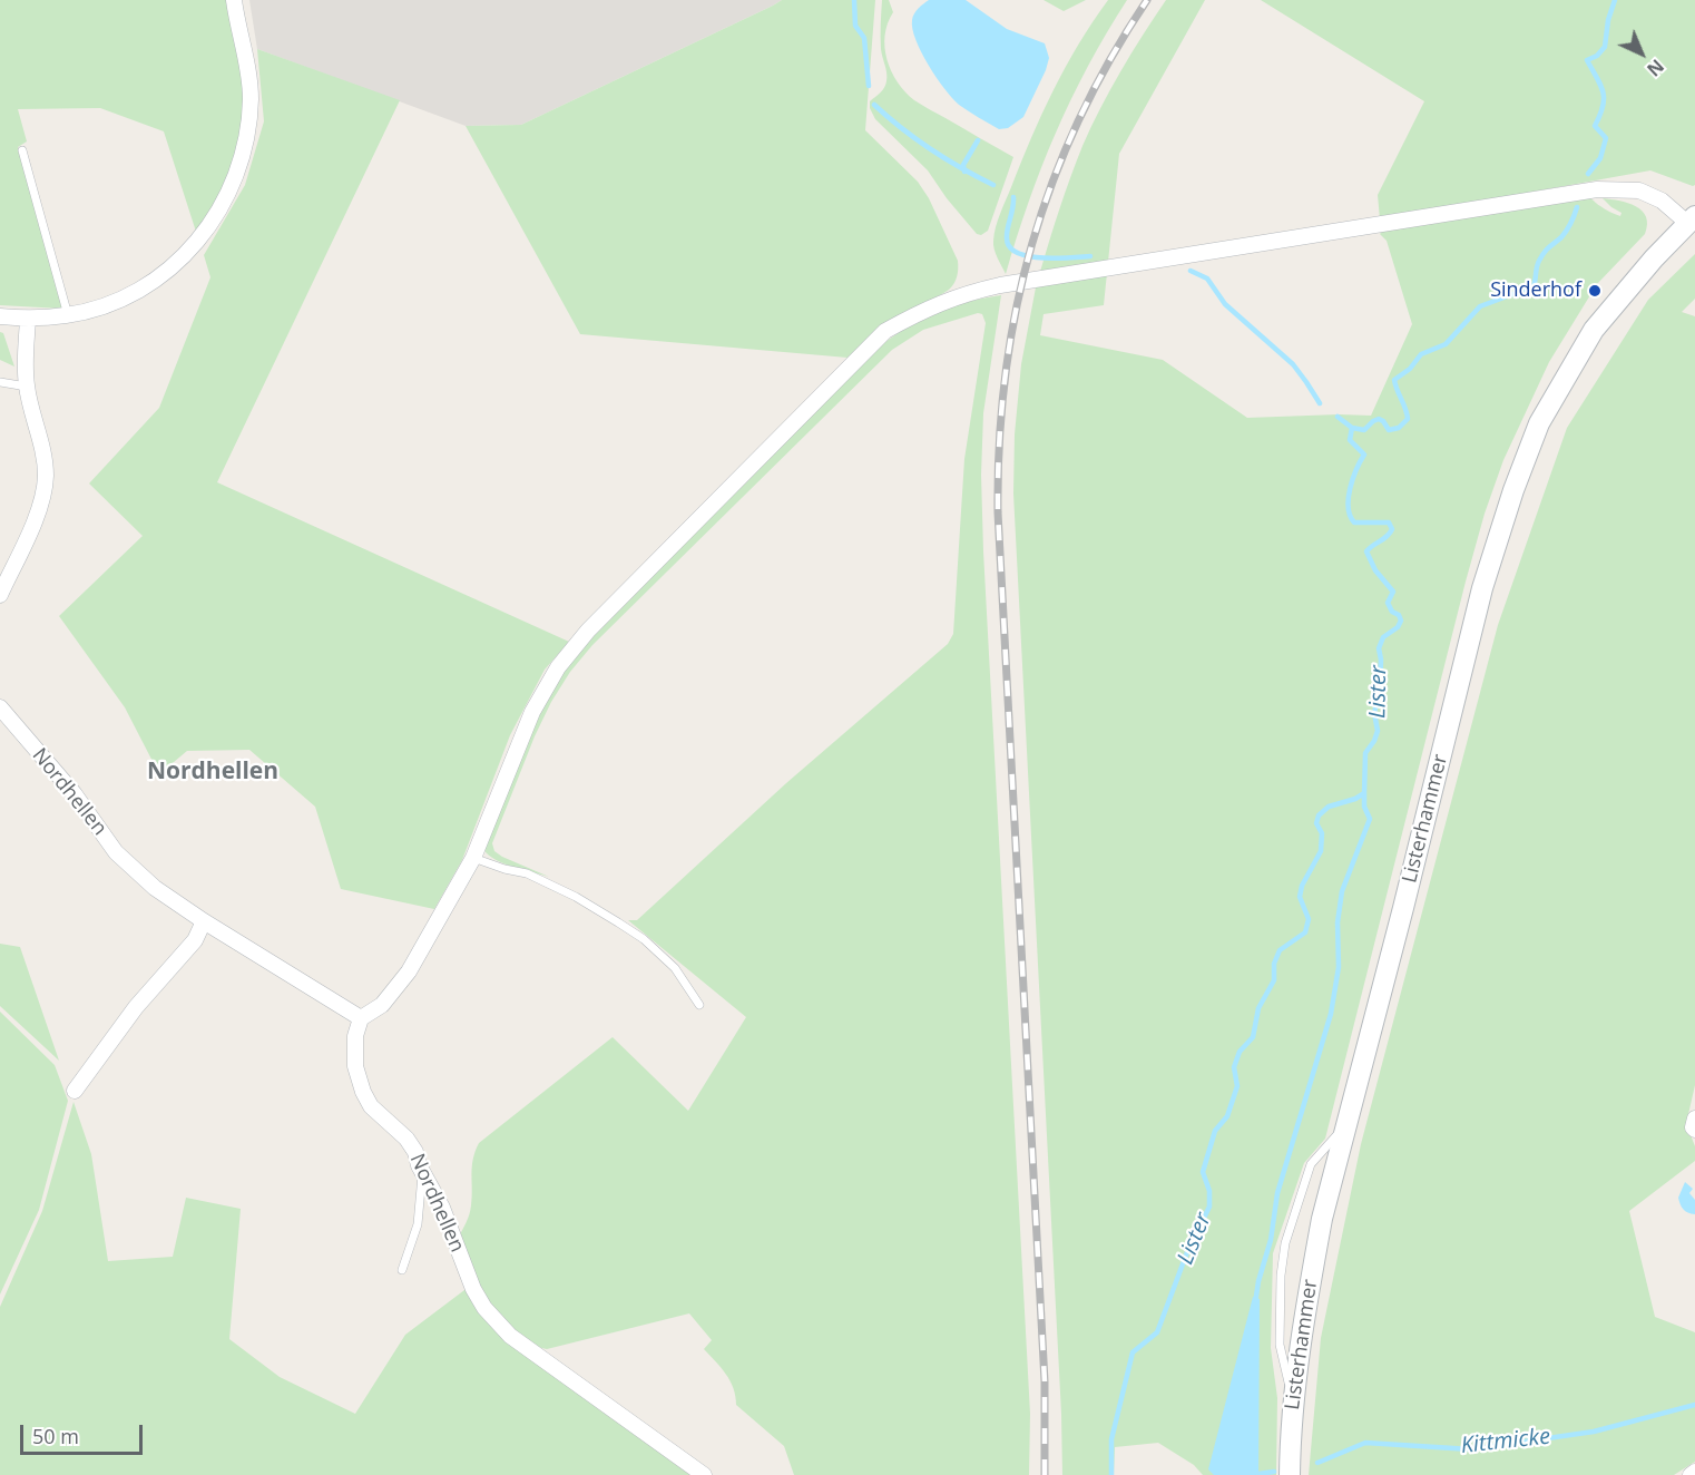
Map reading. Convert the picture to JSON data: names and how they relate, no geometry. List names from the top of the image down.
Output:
{
  "streets": {
    "main road": ["Listerhammer"],
    "street": ["Nordhellen"]
  },
  "districts": ["Nordhellen"],
  "water": ["Lister", "Kittmicke"],
  "places": ["Sinderhof"],
  "scale_bar": "50 m",
  "north": "bottom right"
}
